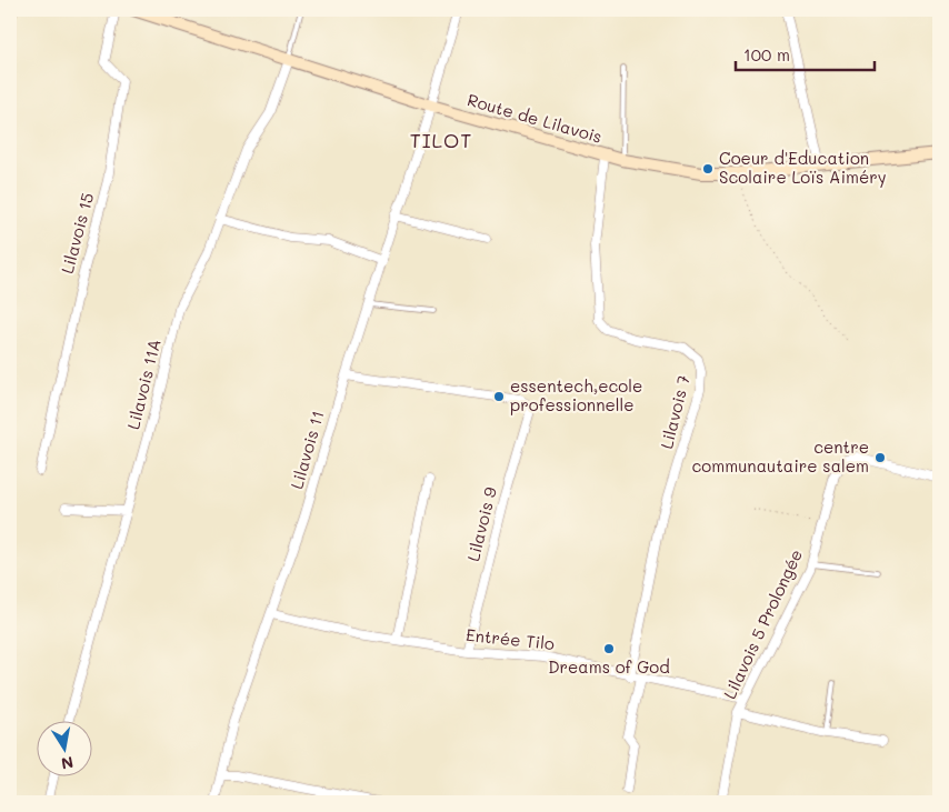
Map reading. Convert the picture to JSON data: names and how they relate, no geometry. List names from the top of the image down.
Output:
{
  "streets": {
    "main road": ["Route de Lilavois"],
    "street": [
      "Lilavois 15",
      "Lilavois 11A",
      "Lilavois 7",
      "Lilavois 11",
      "Lilavois 9",
      "Lilavois 5 Prolongée",
      "Entrée Tilo"
    ]
  },
  "crossings": [
    ["Route de Lilavois", "Lilavois 11A"],
    ["Route de Lilavois", "Lilavois 7"],
    ["Route de Lilavois", "Lilavois 11"],
    ["Lilavois 7", "Entrée Tilo"],
    ["Lilavois 11", "Lilavois 9"],
    ["Lilavois 11", "Entrée Tilo"],
    ["Lilavois 9", "Entrée Tilo"],
    ["Lilavois 5 Prolongée", "Entrée Tilo"]
  ],
  "districts": ["TILOT"],
  "places": [
    "Coeur d'Education Scolaire Loïs Aiméry",
    "essentech,ecole professionnelle",
    "centre communautaire salem",
    "Dreams of God"
  ],
  "scale_bar": "100 m",
  "north": "bottom"
}
